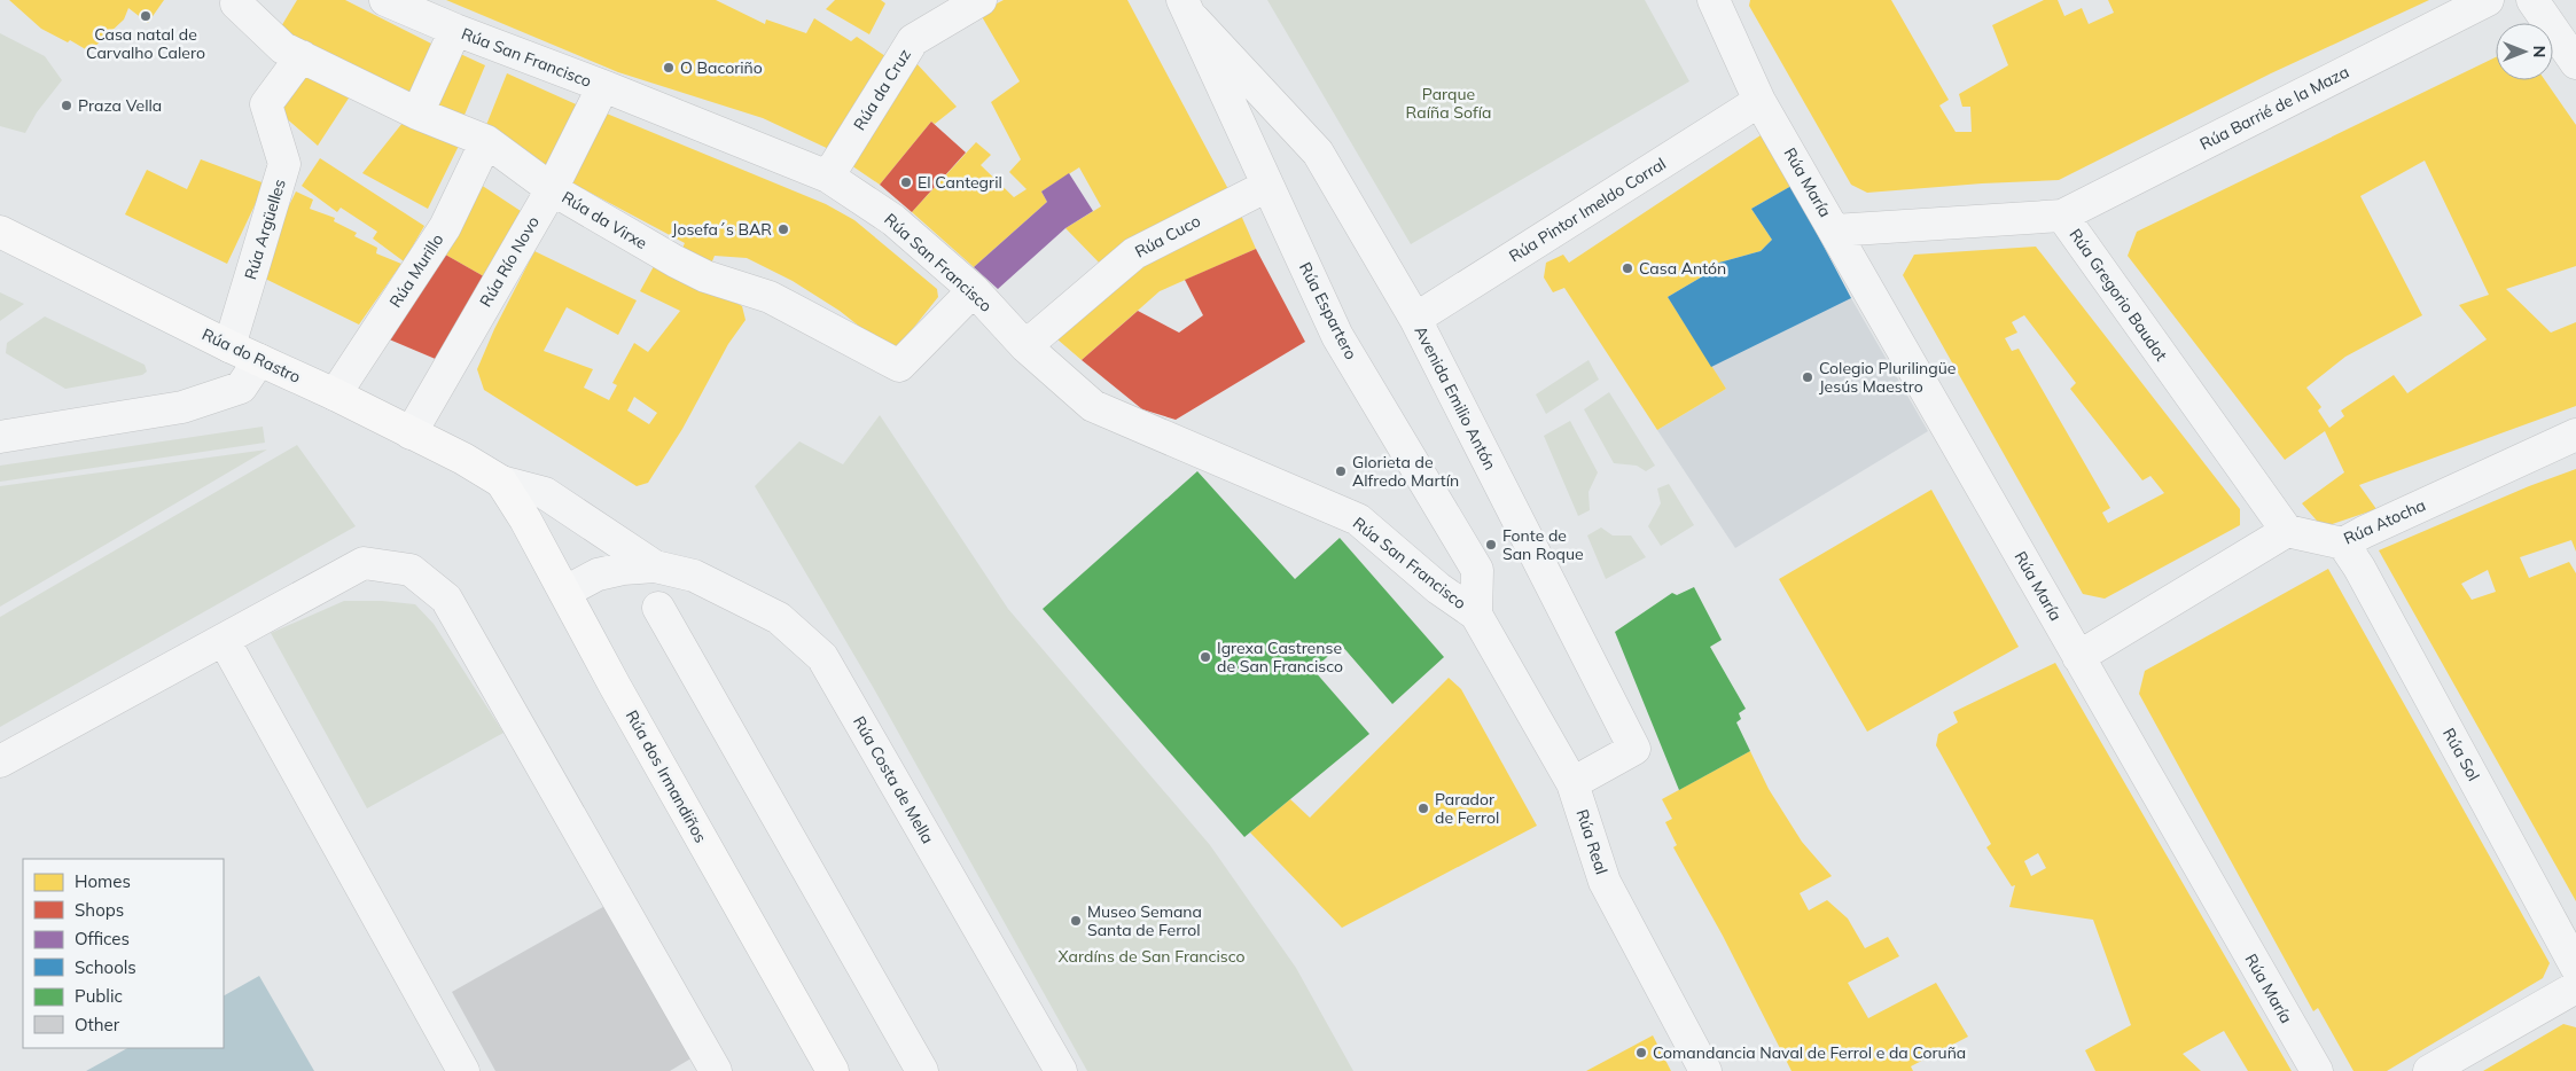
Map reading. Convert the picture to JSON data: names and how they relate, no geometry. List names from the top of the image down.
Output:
{
  "streets": {
    "main road": ["Rúa do Rastro", "Rúa dos Irmandiños"],
    "street": [
      "Rúa San Francisco",
      "Rúa da Cruz",
      "Rúa Barrié de la Maza",
      "Rúa María",
      "Rúa Pintor Imeldo Corral",
      "Rúa da Virxe",
      "Rúa Argüelles",
      "Rúa Cuco",
      "Rúa Río Novo",
      "Rúa Murillo",
      "Rúa Gregorio Baudot",
      "Rúa Espartero",
      "Avenida Emilio Antón",
      "Rúa Atocha",
      "Rúa Sol",
      "Rúa Costa de Mella",
      "Rúa Real"
    ]
  },
  "crossings": [
    ["Rúa San Francisco", "Rúa da Cruz"],
    ["Rúa San Francisco", "Rúa da Virxe"],
    ["Rúa San Francisco", "Rúa Cuco"],
    ["Rúa San Francisco", "Rúa Río Novo"],
    ["Rúa San Francisco", "Rúa Espartero"],
    ["Rúa San Francisco", "Rúa Real"],
    ["Rúa Barrié de la Maza", "Rúa Gregorio Baudot"],
    ["Rúa María", "Rúa Pintor Imeldo Corral"],
    ["Rúa María", "Rúa Gregorio Baudot"],
    ["Rúa Pintor Imeldo Corral", "Avenida Emilio Antón"],
    ["Rúa da Virxe", "Rúa Argüelles"],
    ["Rúa da Virxe", "Rúa Río Novo"],
    ["Rúa da Virxe", "Rúa Murillo"],
    ["Rúa Argüelles", "Rúa do Rastro"],
    ["Rúa Cuco", "Rúa Espartero"],
    ["Rúa Río Novo", "Rúa do Rastro"],
    ["Rúa Murillo", "Rúa do Rastro"],
    ["Rúa Gregorio Baudot", "Rúa Atocha"],
    ["Rúa Espartero", "Avenida Emilio Antón"],
    ["Rúa Espartero", "Rúa Real"],
    ["Rúa do Rastro", "Rúa dos Irmandiños"],
    ["Rúa do Rastro", "Rúa Costa de Mella"],
    ["Avenida Emilio Antón", "Rúa Real"],
    ["Rúa Atocha", "Rúa Sol"],
    ["Rúa dos Irmandiños", "Rúa Costa de Mella"]
  ],
  "parks": ["Parque Raíña Sofía", "Xardíns de San Francisco"],
  "places": [
    "Casa natal de Carvalho Calero",
    "O Bacoriño",
    "Praza Vella",
    "El Cantegril",
    "Josefa´s BAR",
    "Casa Antón",
    "Colegio Plurilingüe Jesús Maestro",
    "Glorieta de Alfredo Martín",
    "Fonte de San Roque",
    "Igrexa Castrense de San Francisco",
    "Parador de Ferrol",
    "Museo Semana Santa de Ferrol",
    "Comandancia Naval de Ferrol e da Coruña"
  ],
  "legend": [
    "Homes",
    "Shops",
    "Offices",
    "Schools",
    "Public",
    "Other"
  ],
  "north": "right"
}
